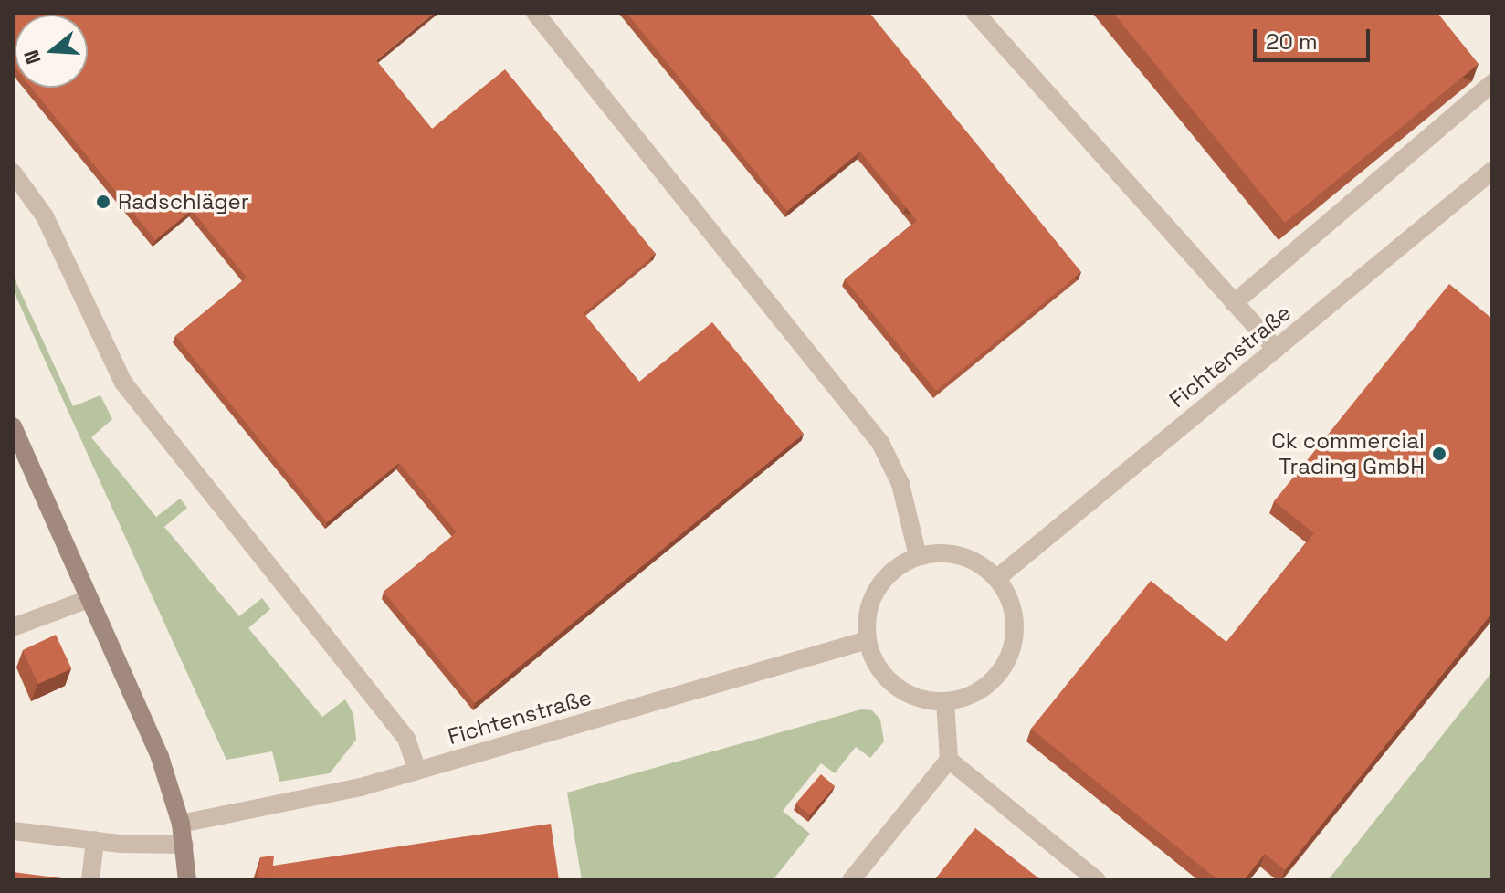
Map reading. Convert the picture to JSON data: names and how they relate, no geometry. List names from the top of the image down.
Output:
{
  "streets": {
    "street": ["Fichtenstraße"]
  },
  "places": ["Radschläger", "Ck commercial Trading GmbH"],
  "scale_bar": "20 m",
  "north": "left"
}
